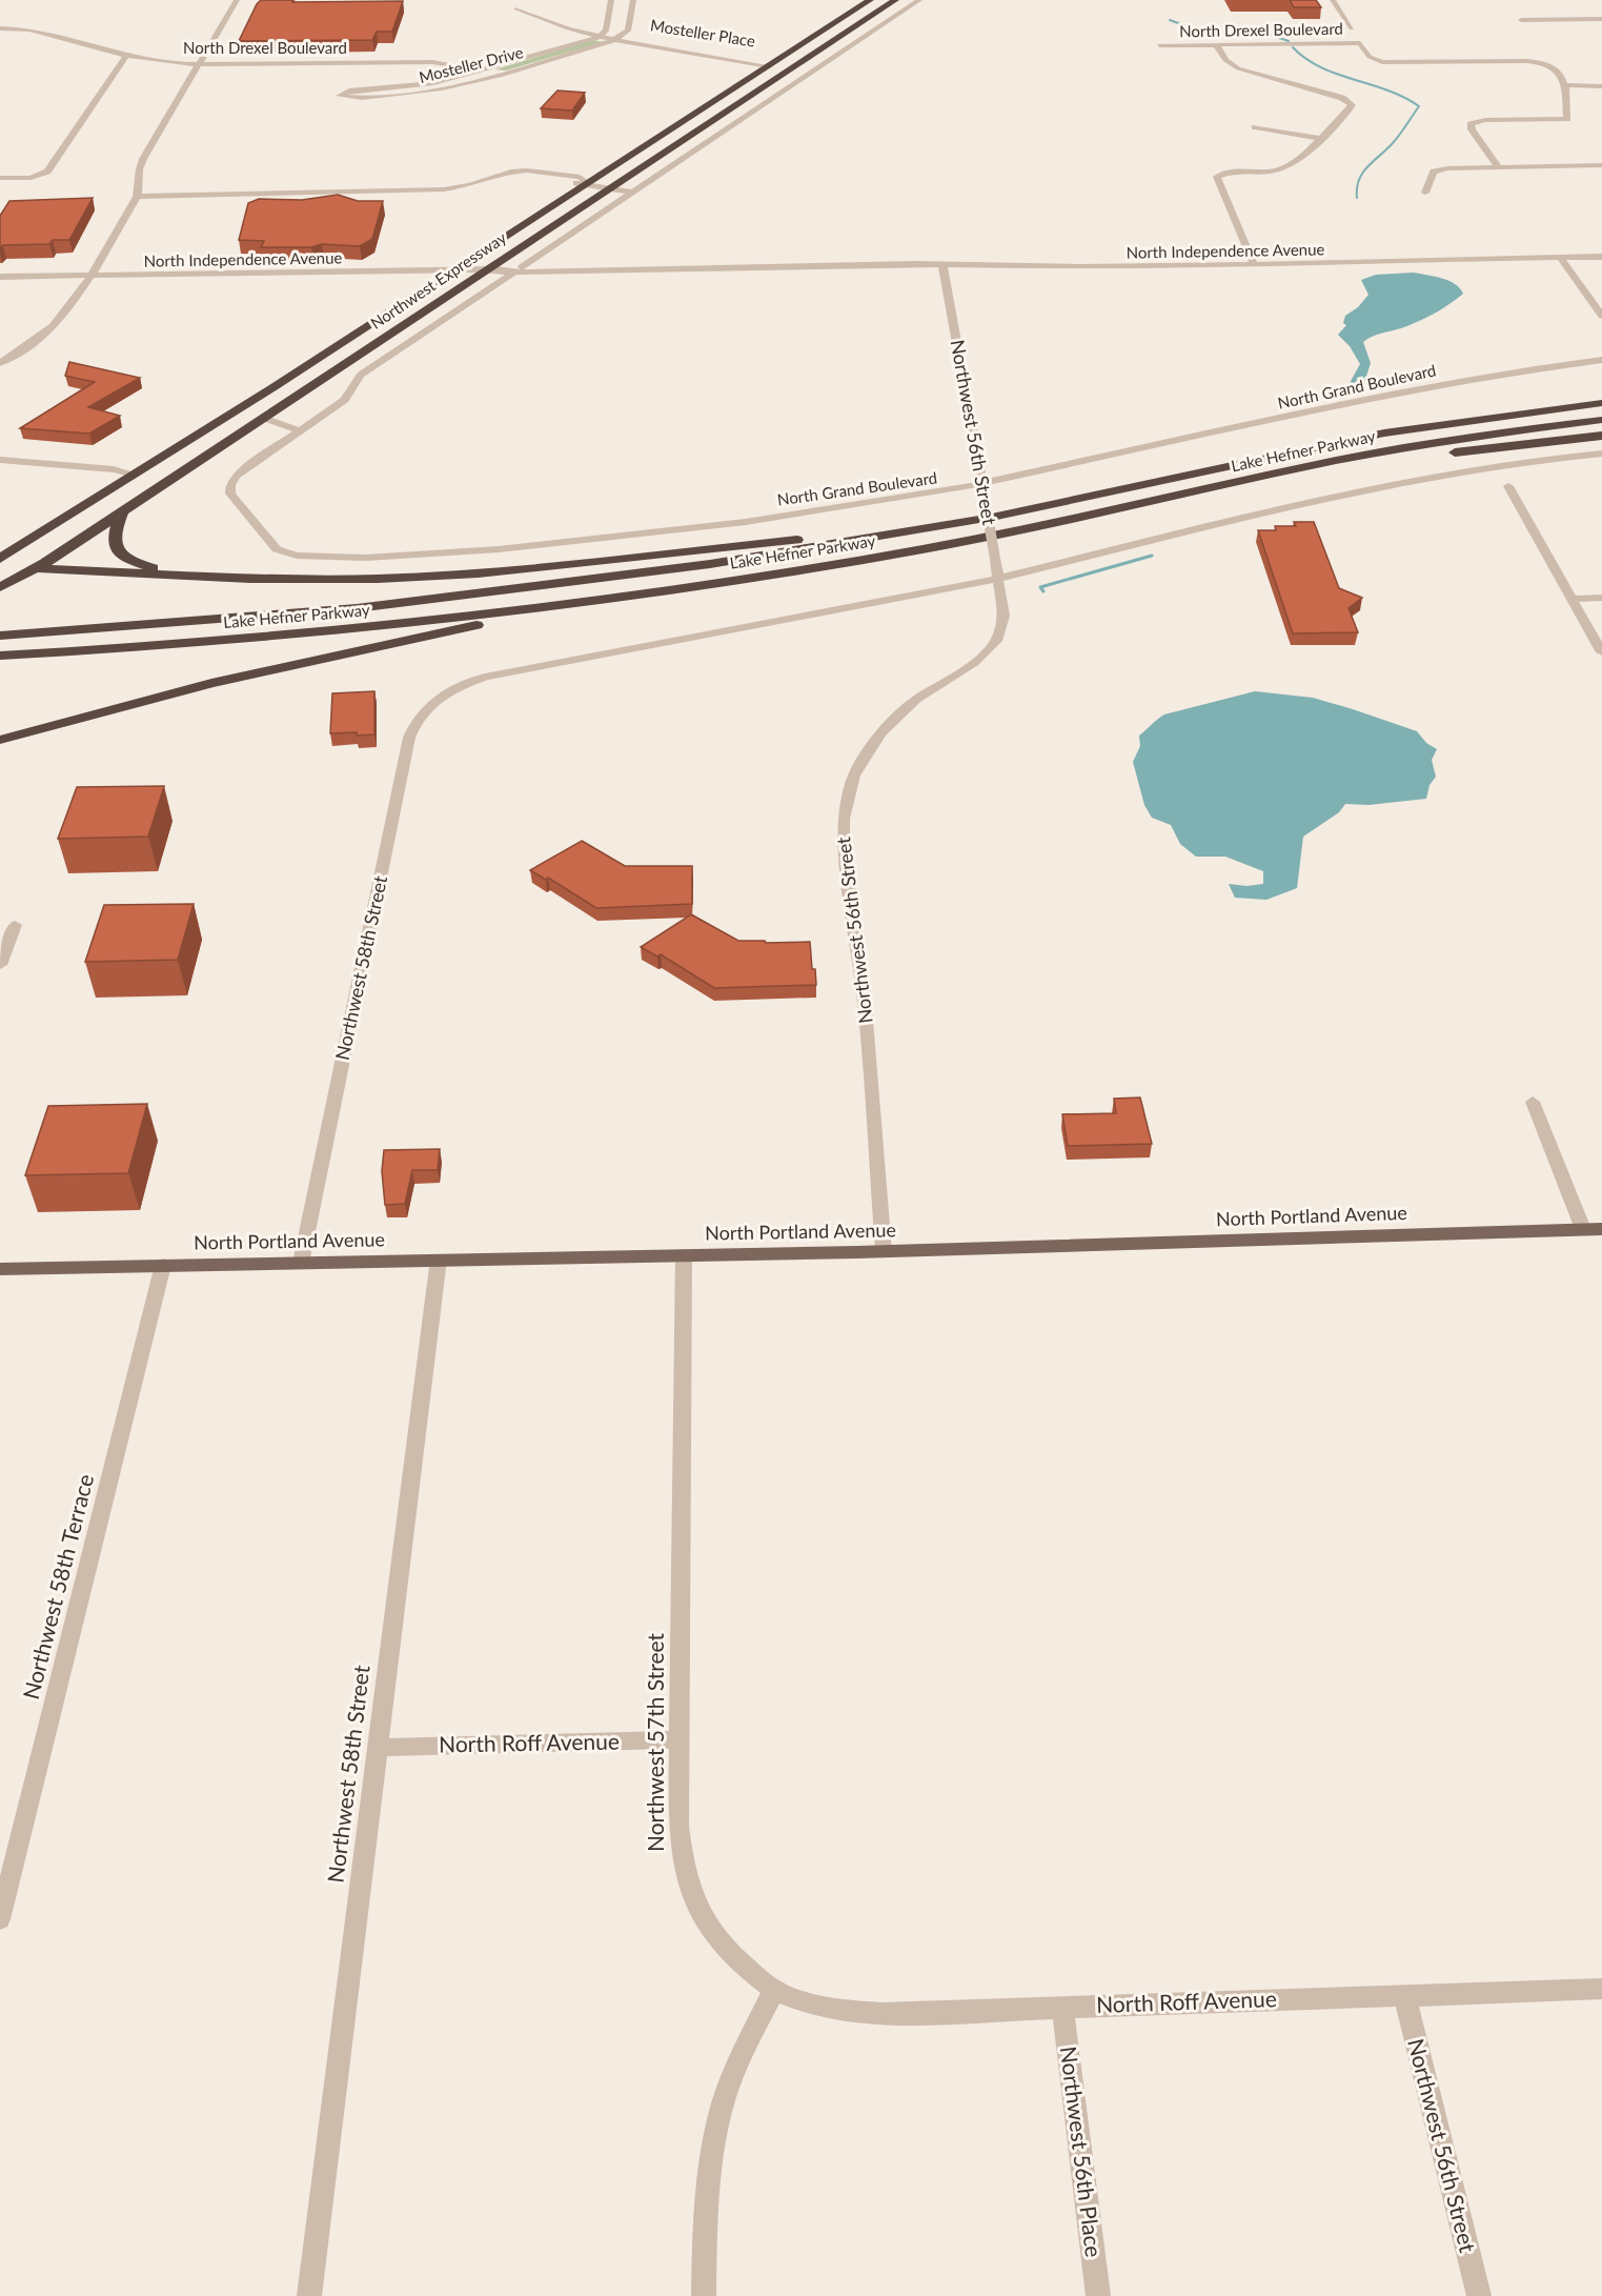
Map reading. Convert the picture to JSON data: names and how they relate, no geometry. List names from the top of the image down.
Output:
{
  "streets": {
    "highway": ["Northwest Expressway", "Lake Hefner Parkway"],
    "main road": ["North Portland Avenue"],
    "street": [
      "North Drexel Boulevard",
      "Mosteller Place",
      "Mosteller Drive",
      "North Independence Avenue",
      "North Grand Boulevard",
      "Northwest 56th Street",
      "Northwest 58th Street",
      "Northwest 58th Terrace",
      "Northwest 57th Street",
      "North Roff Avenue",
      "Northwest 56th Place"
    ]
  },
  "crossings": [
    ["North Drexel Boulevard", "Mosteller Drive"],
    ["Mosteller Place", "Mosteller Drive"],
    ["Mosteller Place", "Northwest Expressway"],
    ["North Independence Avenue", "Northwest Expressway"],
    ["North Independence Avenue", "Northwest 56th Street"],
    ["Northwest Expressway", "North Grand Boulevard"],
    ["North Grand Boulevard", "Northwest 56th Street"],
    ["Northwest 56th Street", "Northwest 58th Street"],
    ["Northwest 56th Street", "North Portland Avenue"],
    ["Northwest 56th Street", "North Roff Avenue"],
    ["Northwest 58th Street", "North Portland Avenue"],
    ["Northwest 58th Street", "North Roff Avenue"],
    ["North Portland Avenue", "Northwest 58th Terrace"],
    ["North Portland Avenue", "Northwest 57th Street"],
    ["Northwest 57th Street", "North Roff Avenue"],
    ["North Roff Avenue", "Northwest 56th Place"]
  ]
}
